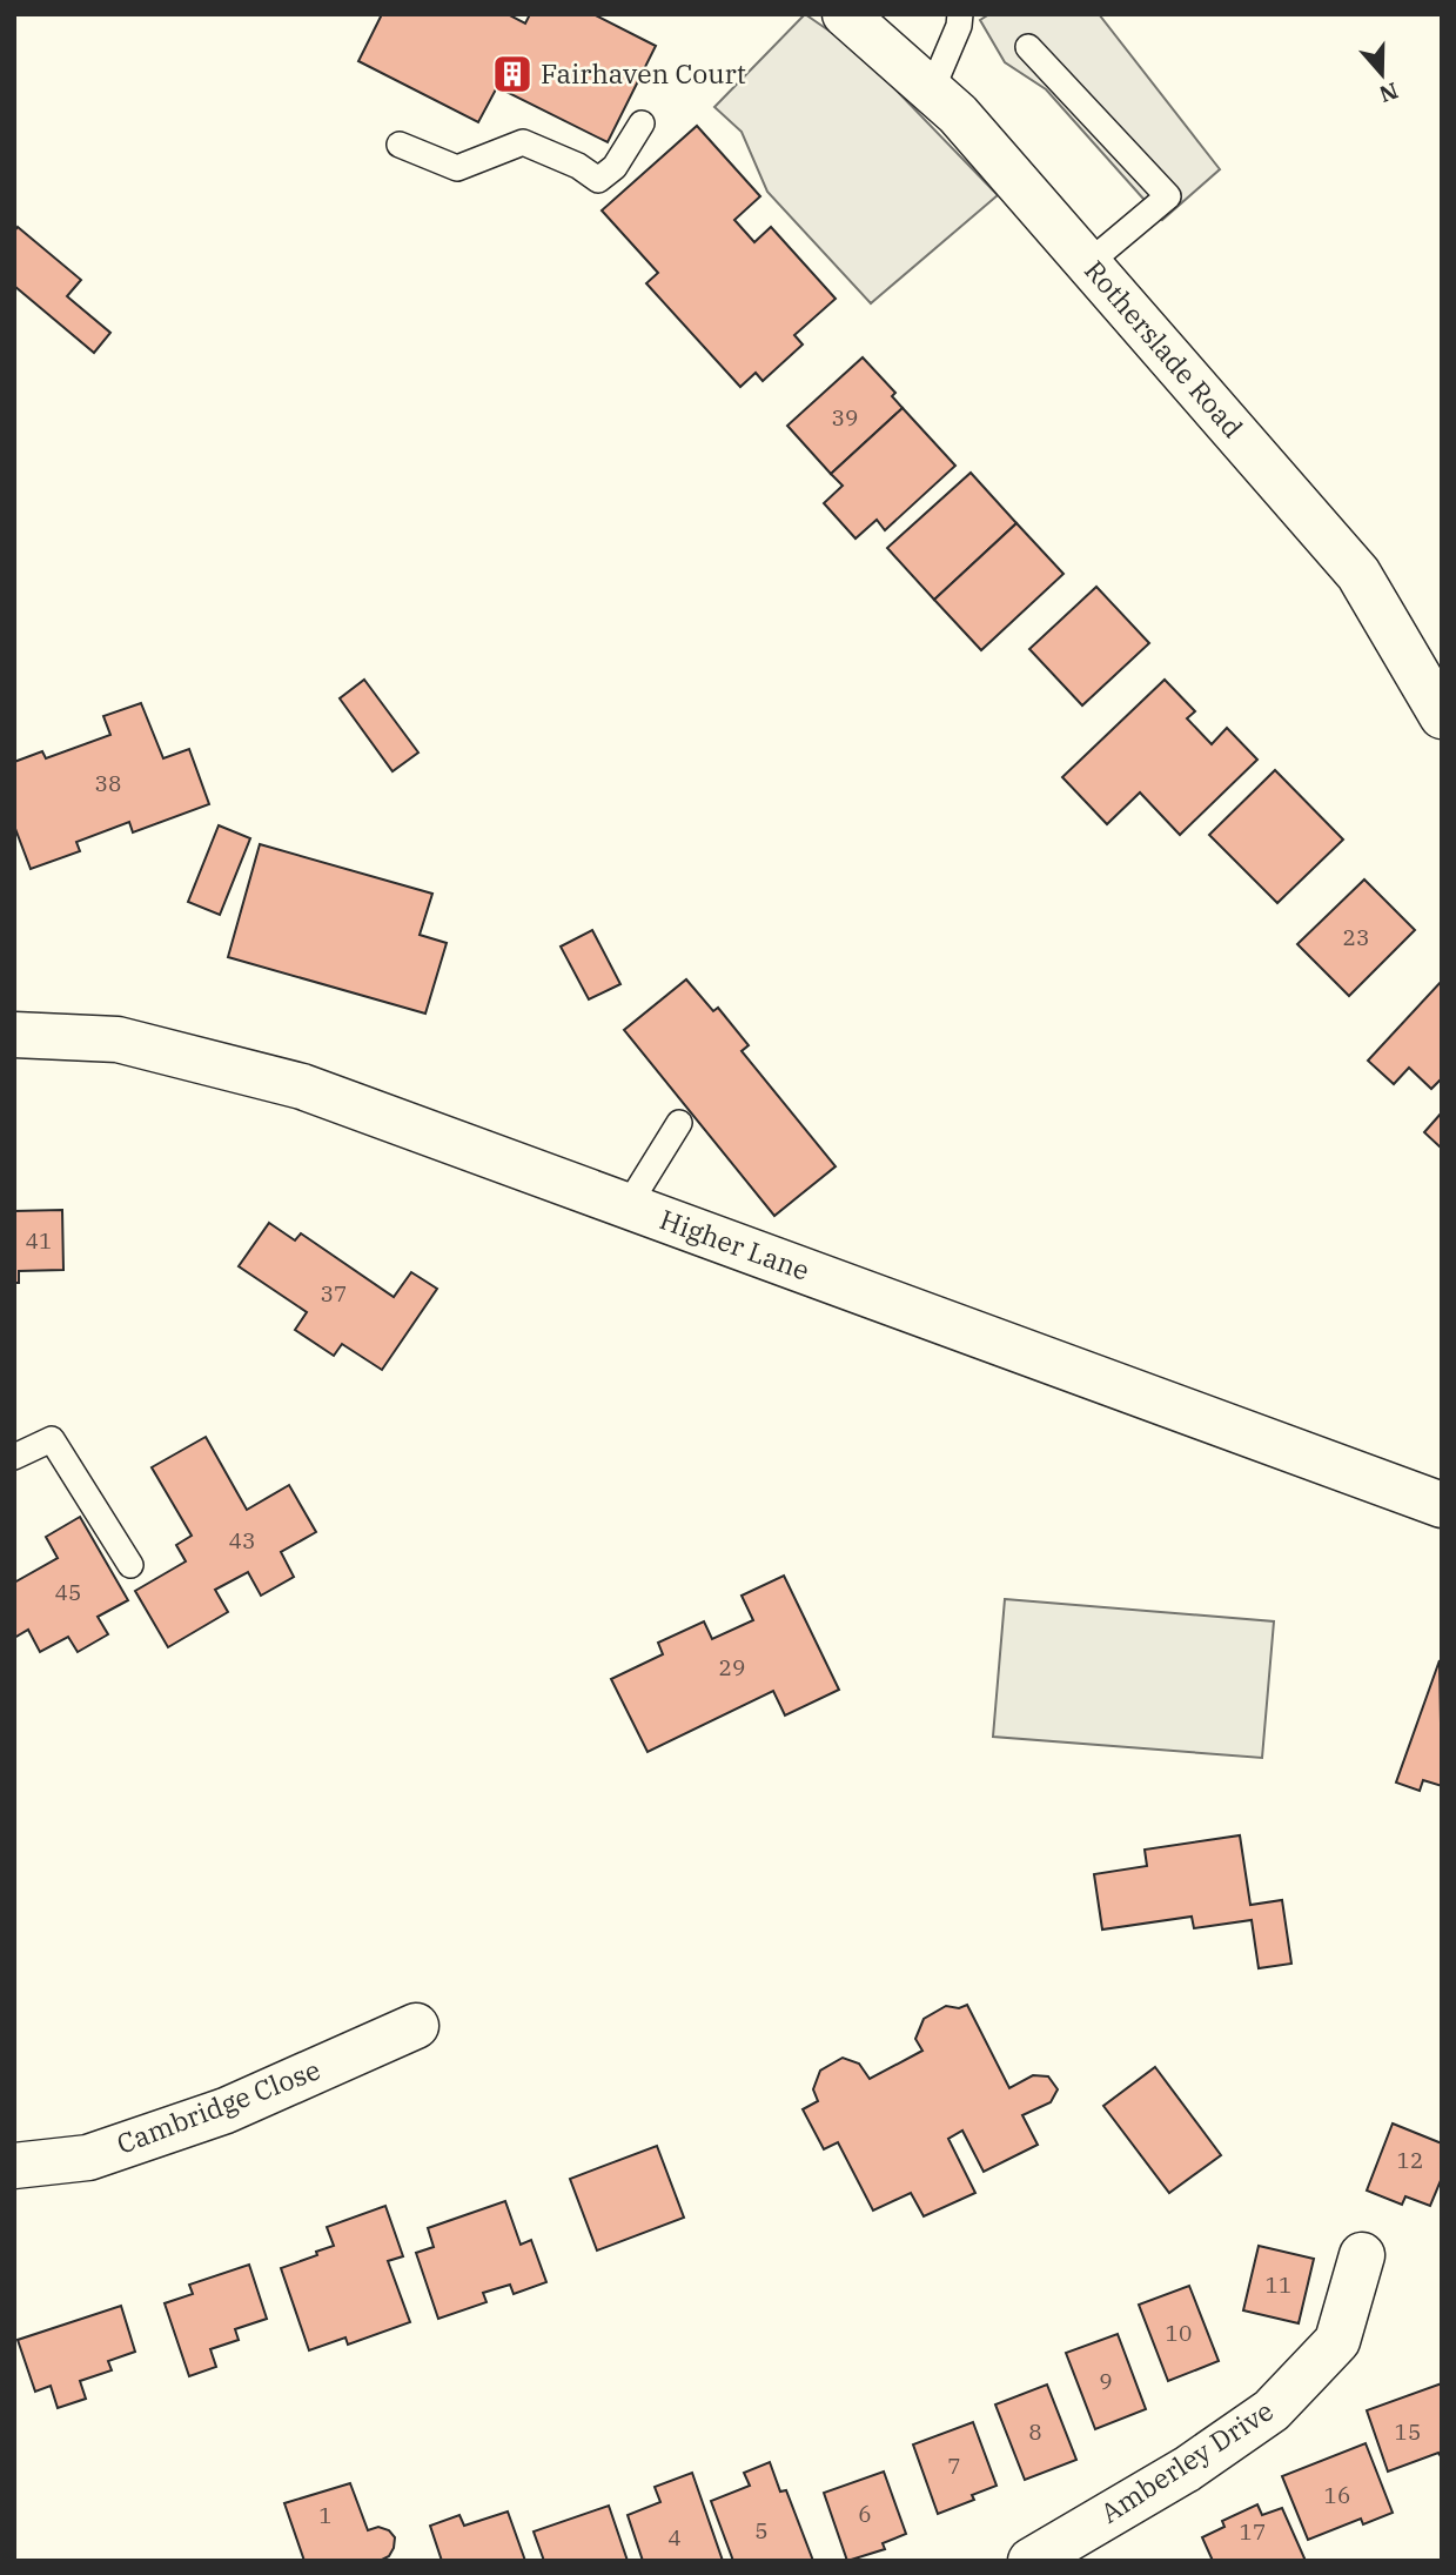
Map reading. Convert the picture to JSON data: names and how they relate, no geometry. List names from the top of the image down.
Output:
{
  "streets": {
    "street": [
      "Rotherslade Road",
      "Higher Lane",
      "Cambridge Close",
      "Amberley Drive"
    ]
  },
  "places": {
    "building": ["Fairhaven Court"]
  },
  "house_numbers": [
    "39",
    "38",
    "23",
    "41",
    "37",
    "43",
    "45",
    "29",
    "12",
    "11",
    "10",
    "9",
    "8",
    "15",
    "7",
    "16",
    "6",
    "1",
    "5",
    "17",
    "4"
  ],
  "north": "bottom"
}
